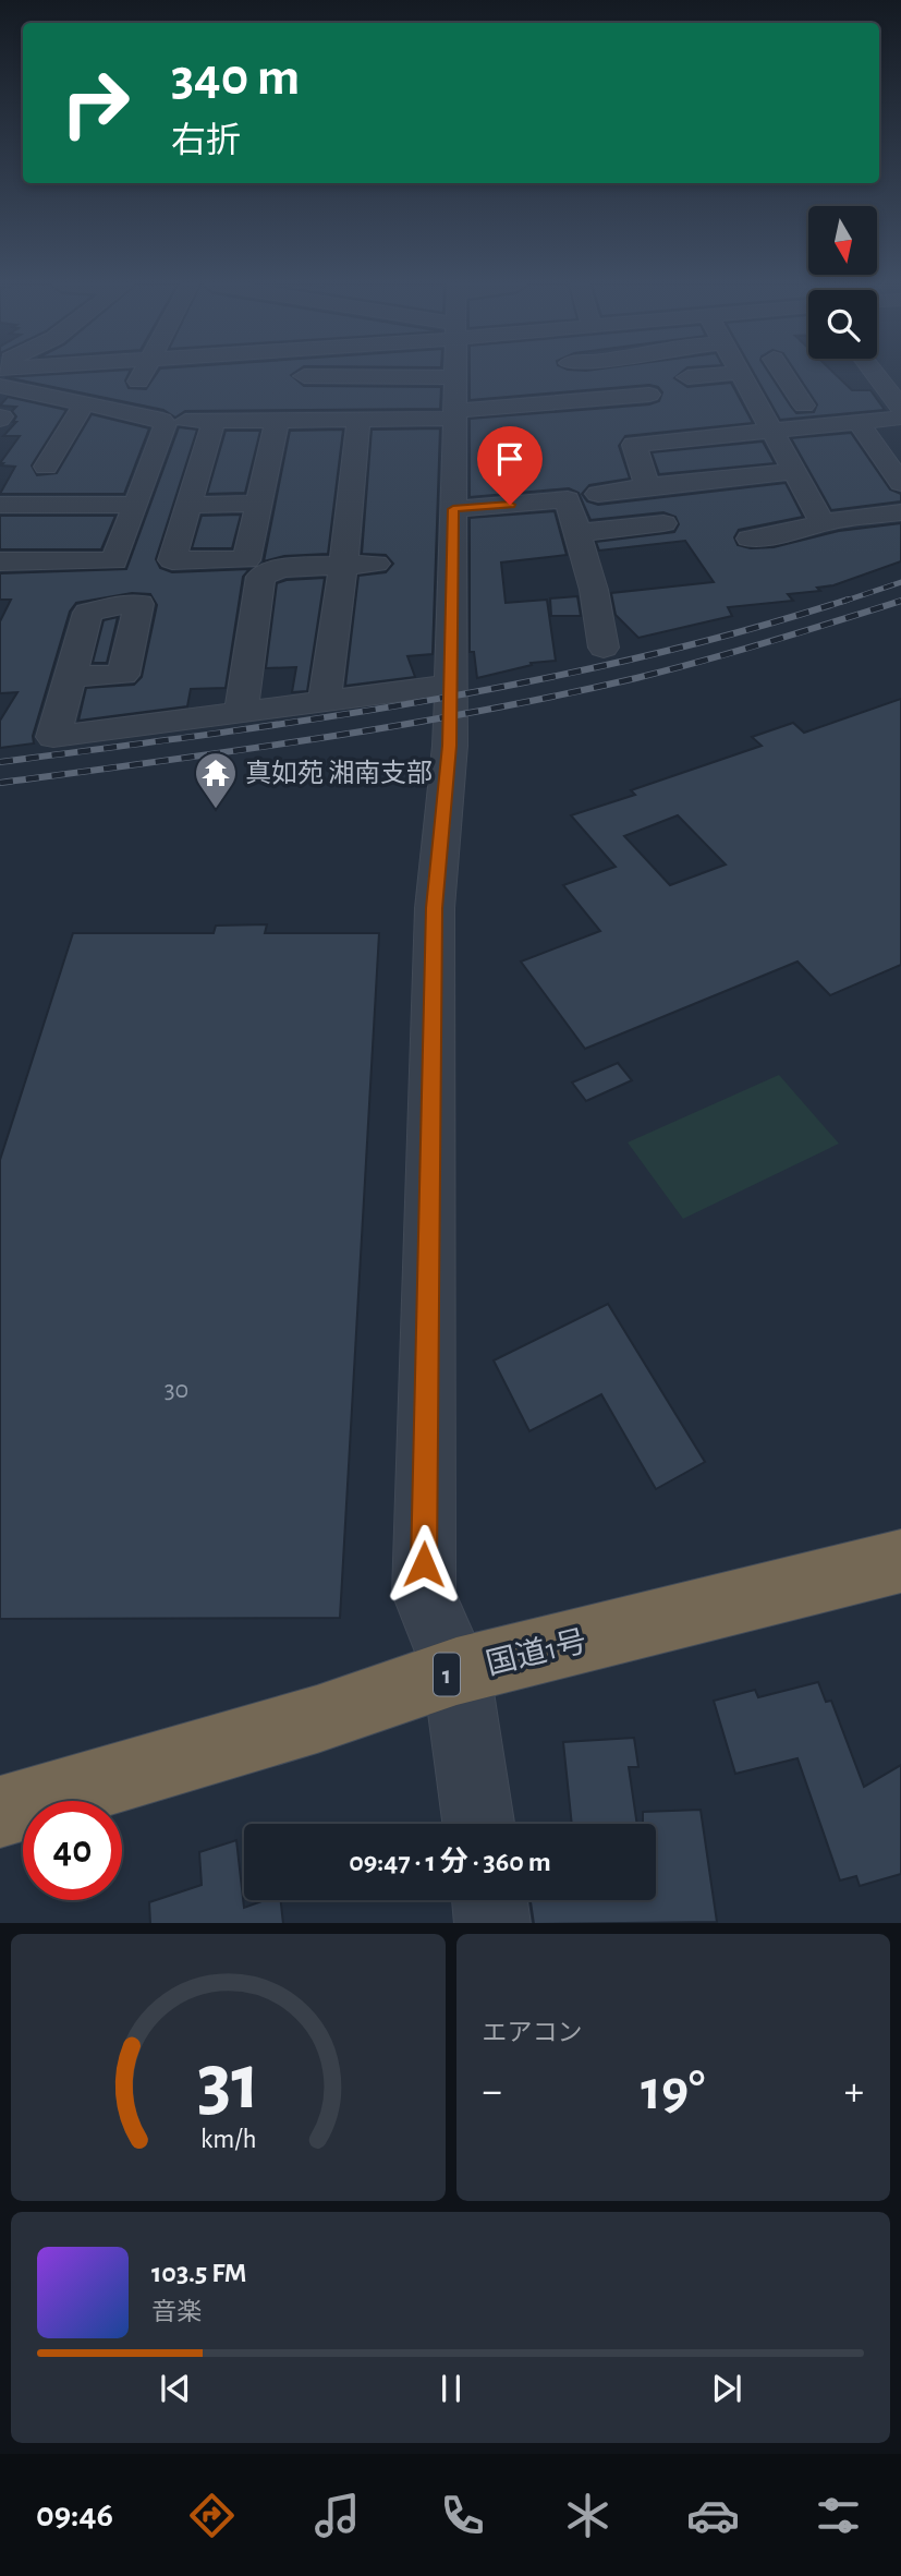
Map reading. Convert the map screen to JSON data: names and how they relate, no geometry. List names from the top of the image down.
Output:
{
  "streets": {
    "highway": ["国道1号", "1"]
  },
  "places": {
    "temple": ["真如苑 湘南支部"]
  },
  "house_numbers": ["30"],
  "north": "bottom",
  "page": {
    "turn": ["340 m", "右折"],
    "limit": "40",
    "trip": "09:47 · 1 分 · 360 m",
    "tile": "エアコン",
    "heat": ["−", "19°", "+"],
    "song": ["103.5 FM", "音楽"],
    "tabs": "09:46",
    "gauge": ["31", "km/h"]
  }
}
